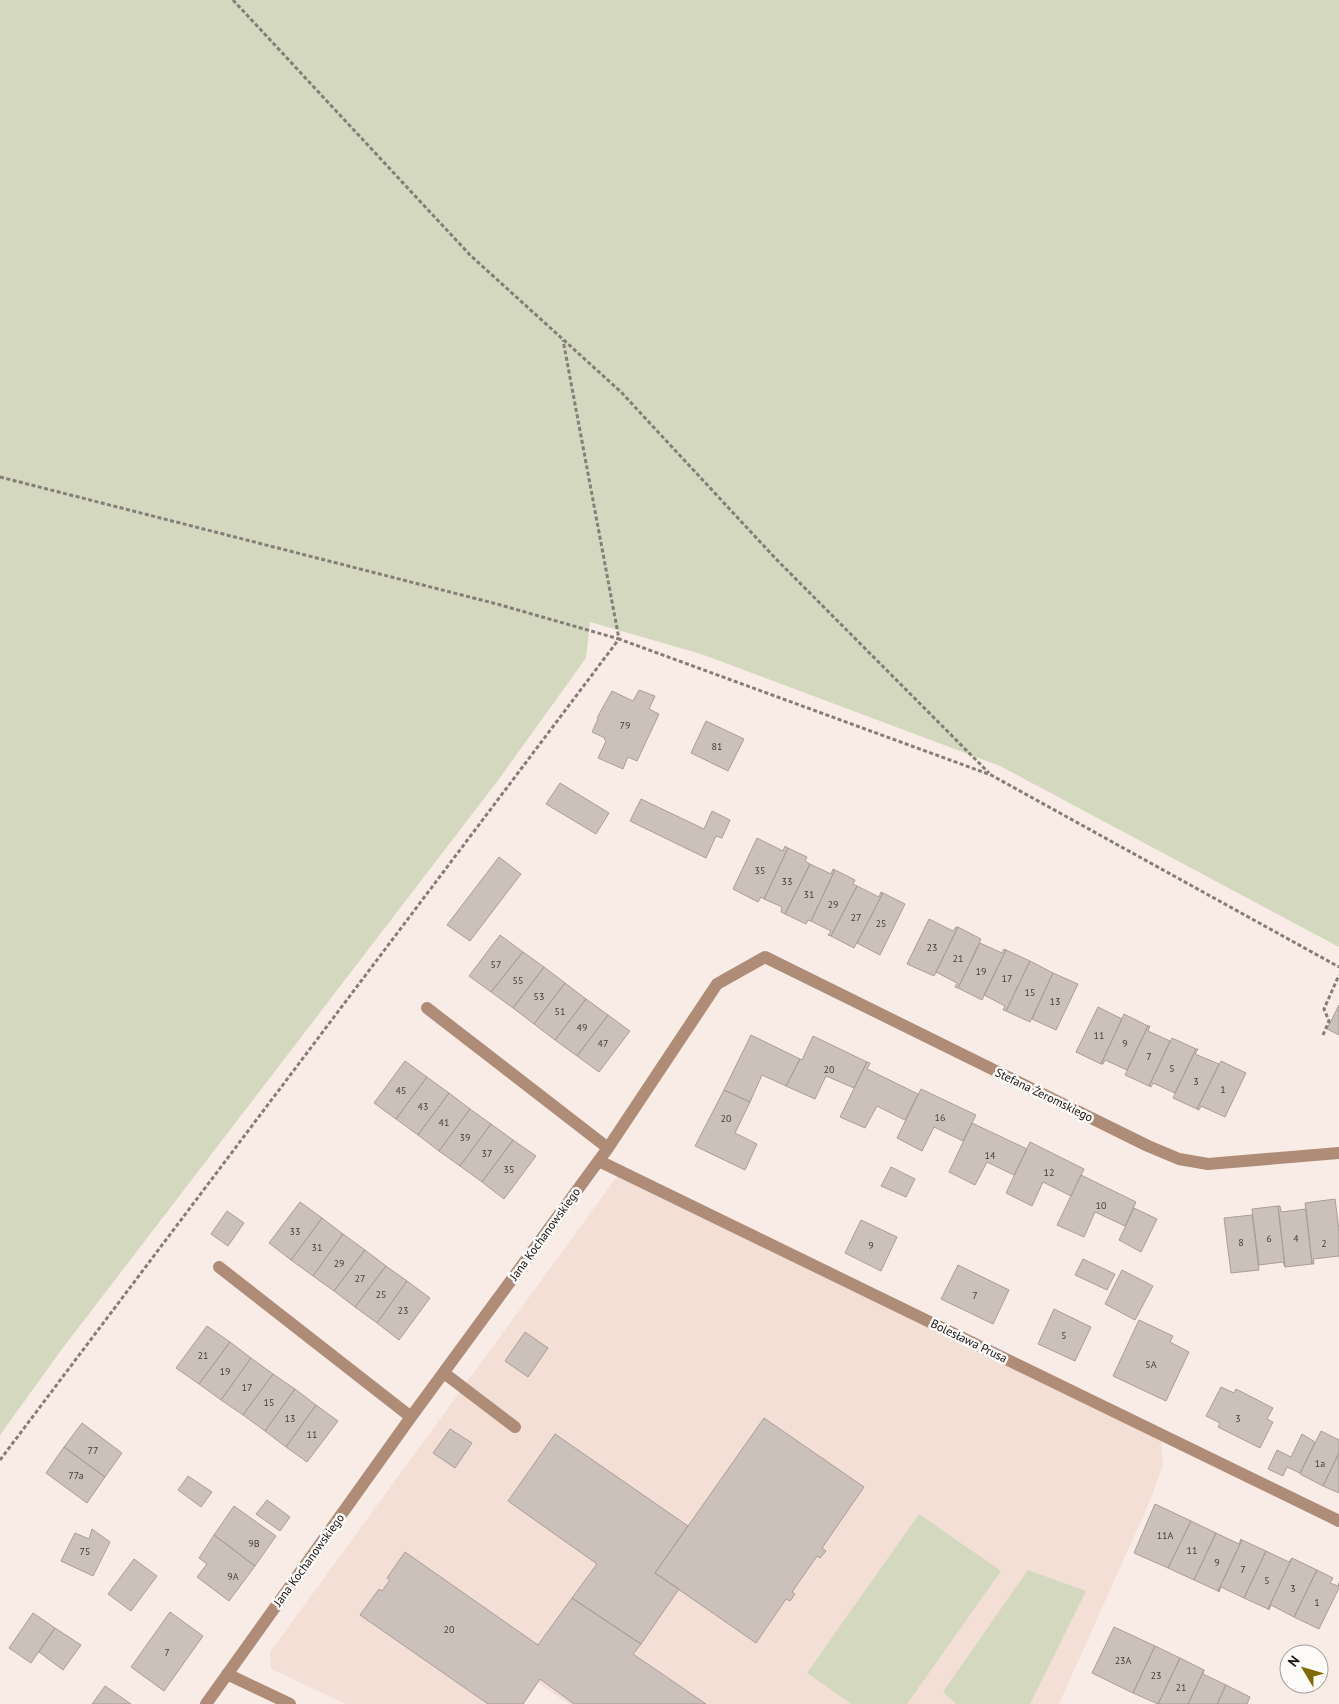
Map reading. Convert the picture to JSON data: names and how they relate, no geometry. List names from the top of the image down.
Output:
{
  "streets": {
    "street": ["Stefana Żeromskiego", "Jana Kochanowskiego", "Bolesława Prusa"]
  },
  "crossings": [
    ["Stefana Żeromskiego", "Jana Kochanowskiego"],
    ["Jana Kochanowskiego", "Bolesława Prusa"]
  ],
  "house_numbers": [
    "79",
    "81",
    "35",
    "33",
    "31",
    "29",
    "27",
    "25",
    "23",
    "21",
    "57",
    "19",
    "17",
    "55",
    "15",
    "53",
    "13",
    "51",
    "49",
    "11",
    "47",
    "9",
    "7",
    "5",
    "20",
    "3",
    "1",
    "45",
    "43",
    "16",
    "20",
    "41",
    "39",
    "37",
    "14",
    "35",
    "12",
    "10",
    "33",
    "6",
    "4",
    "8",
    "2",
    "9",
    "31",
    "29",
    "27",
    "25",
    "7",
    "23",
    "5",
    "21",
    "5A",
    "19",
    "17",
    "15",
    "13",
    "3",
    "11",
    "77",
    "1a",
    "77a",
    "11A",
    "9B",
    "11",
    "75",
    "9",
    "7",
    "9A",
    "5",
    "3",
    "1",
    "20",
    "7",
    "23A",
    "23",
    "21"
  ],
  "north": "top left"
}
